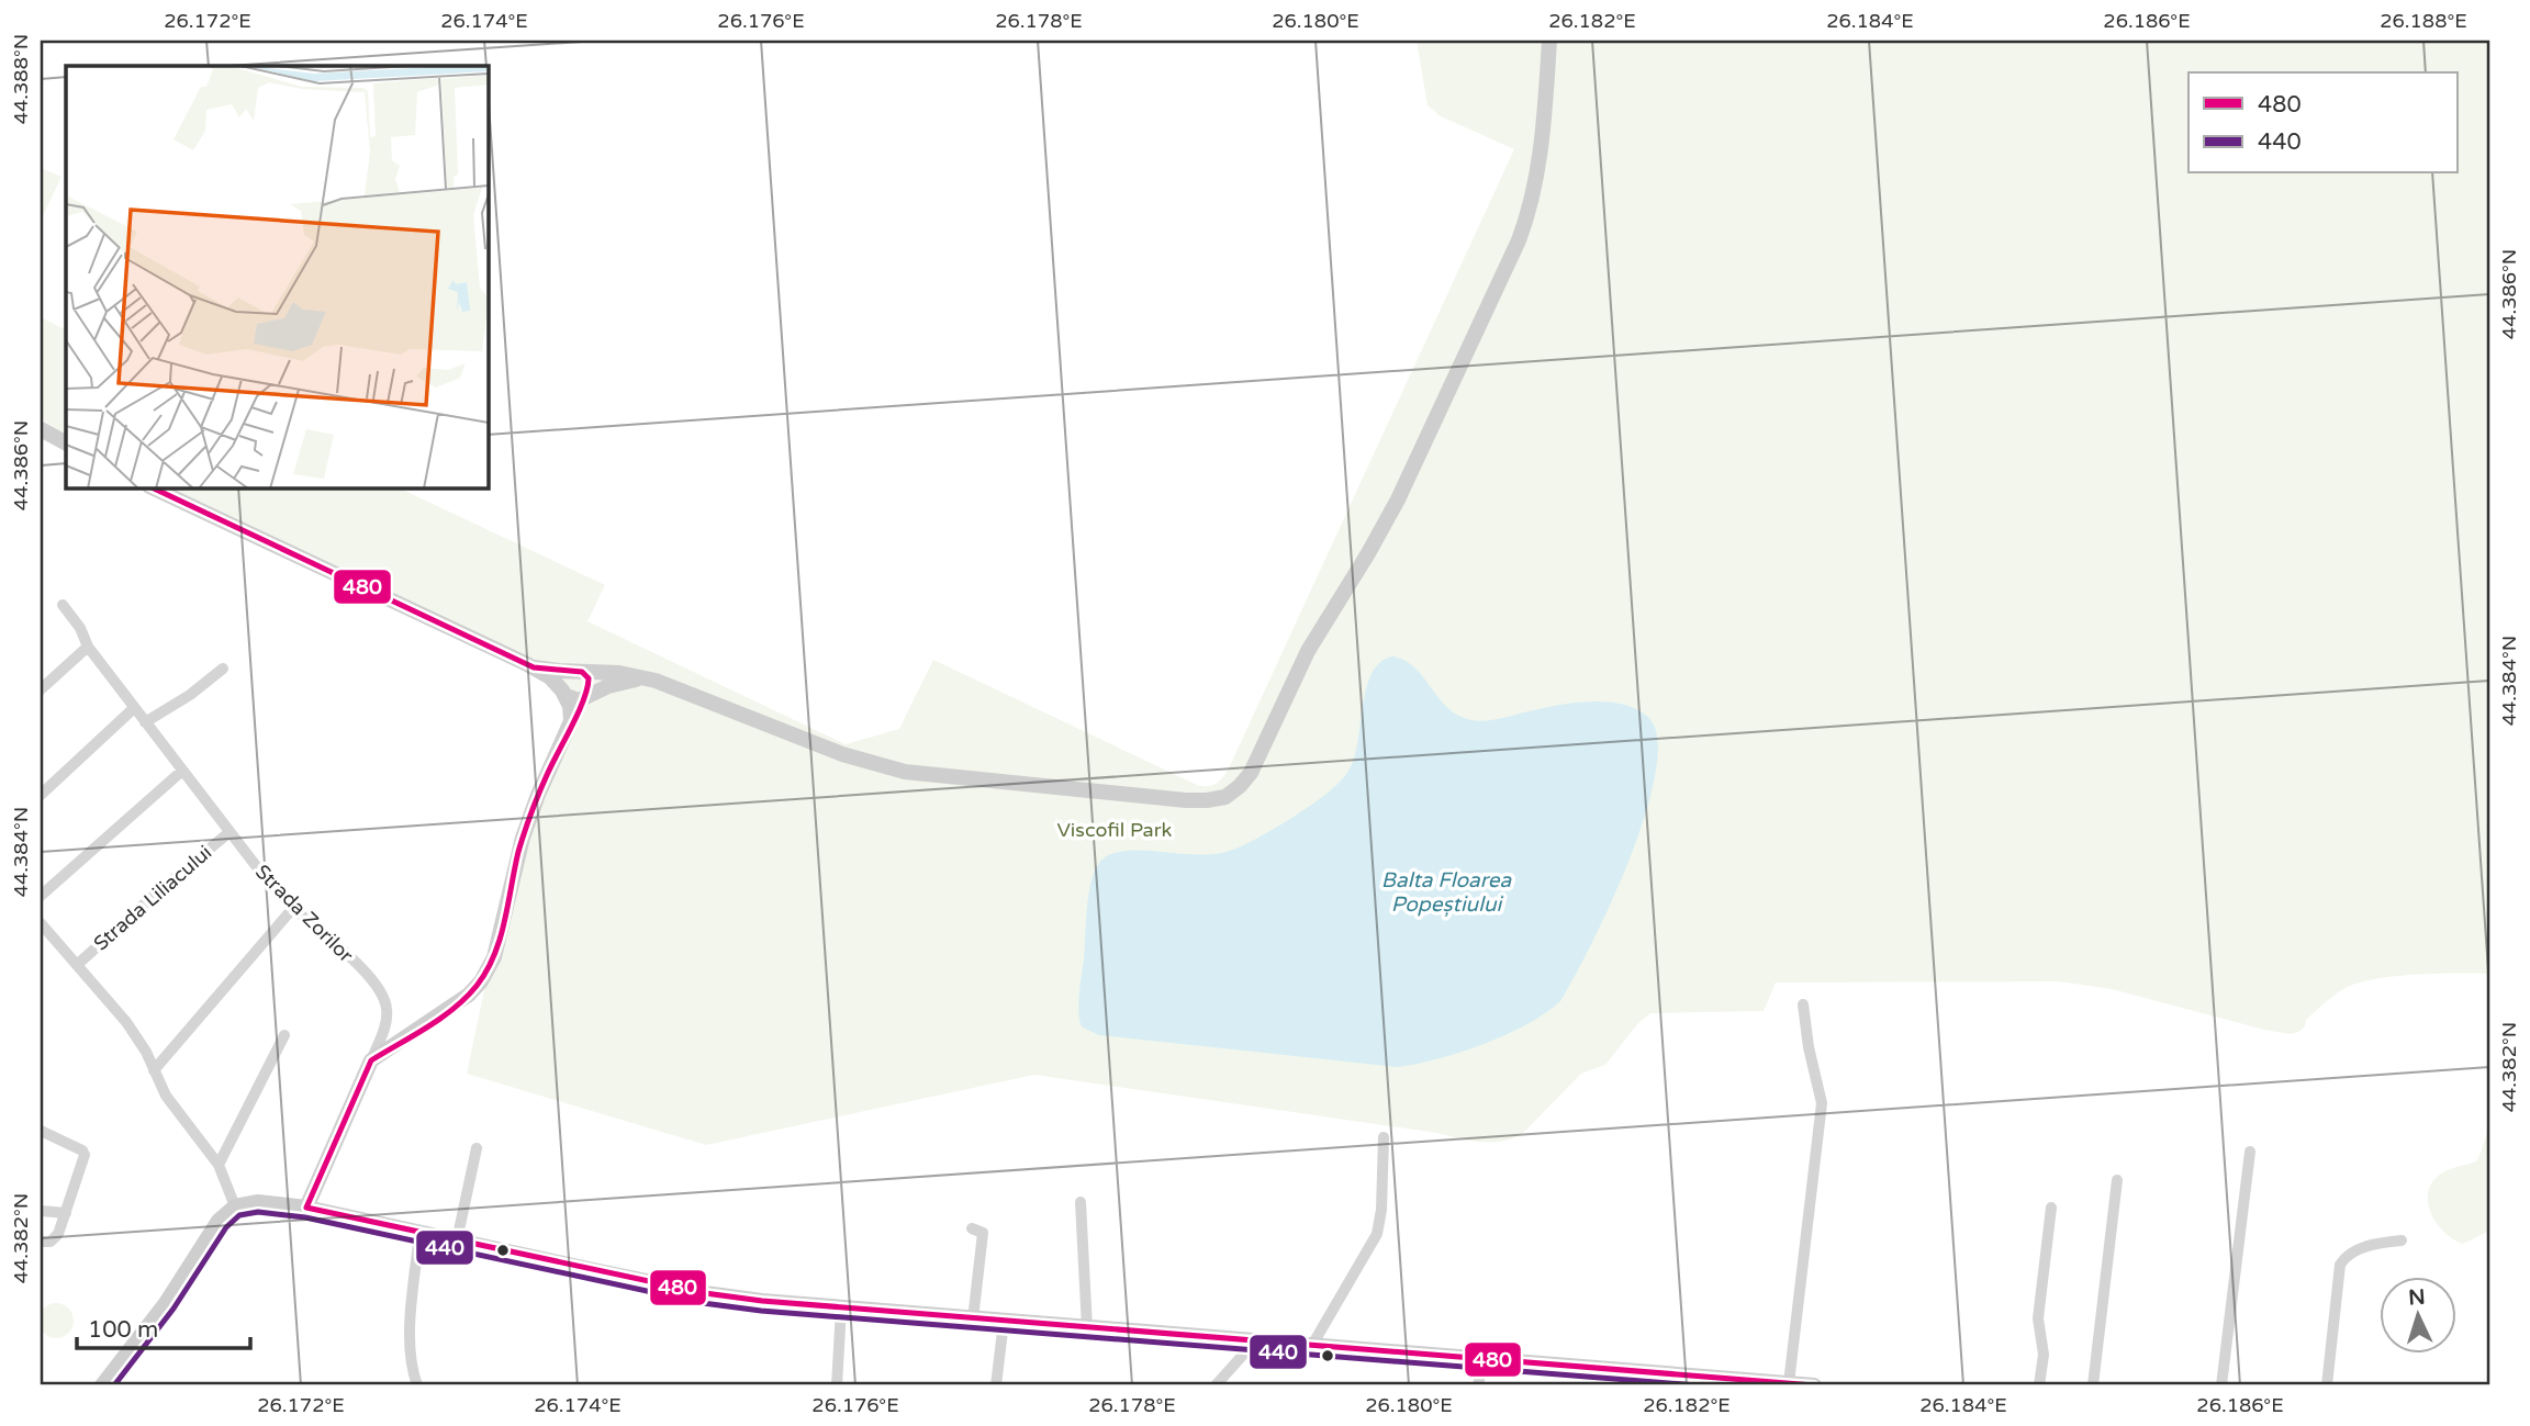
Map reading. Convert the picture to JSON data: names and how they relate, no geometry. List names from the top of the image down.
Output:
{
  "streets": {
    "street": ["Strada Liliacului", "Strada Zorilor"]
  },
  "crossings": [
    ["Strada Liliacului", "Strada Zorilor"]
  ],
  "water": ["Balta Floarea Popeștiului"],
  "parks": ["Viscofil Park"],
  "lines": ["transit line 480", "transit line 440"],
  "legend": ["480", "440"],
  "scale_bar": "100 m",
  "north": "top",
  "coordinates": [
    "26.172°E",
    "26.174°E",
    "26.176°E",
    "26.178°E",
    "26.180°E",
    "26.182°E",
    "26.184°E",
    "26.186°E",
    "26.188°E",
    "44.388°N",
    "44.386°N",
    "44.384°N",
    "44.382°N"
  ]
}
